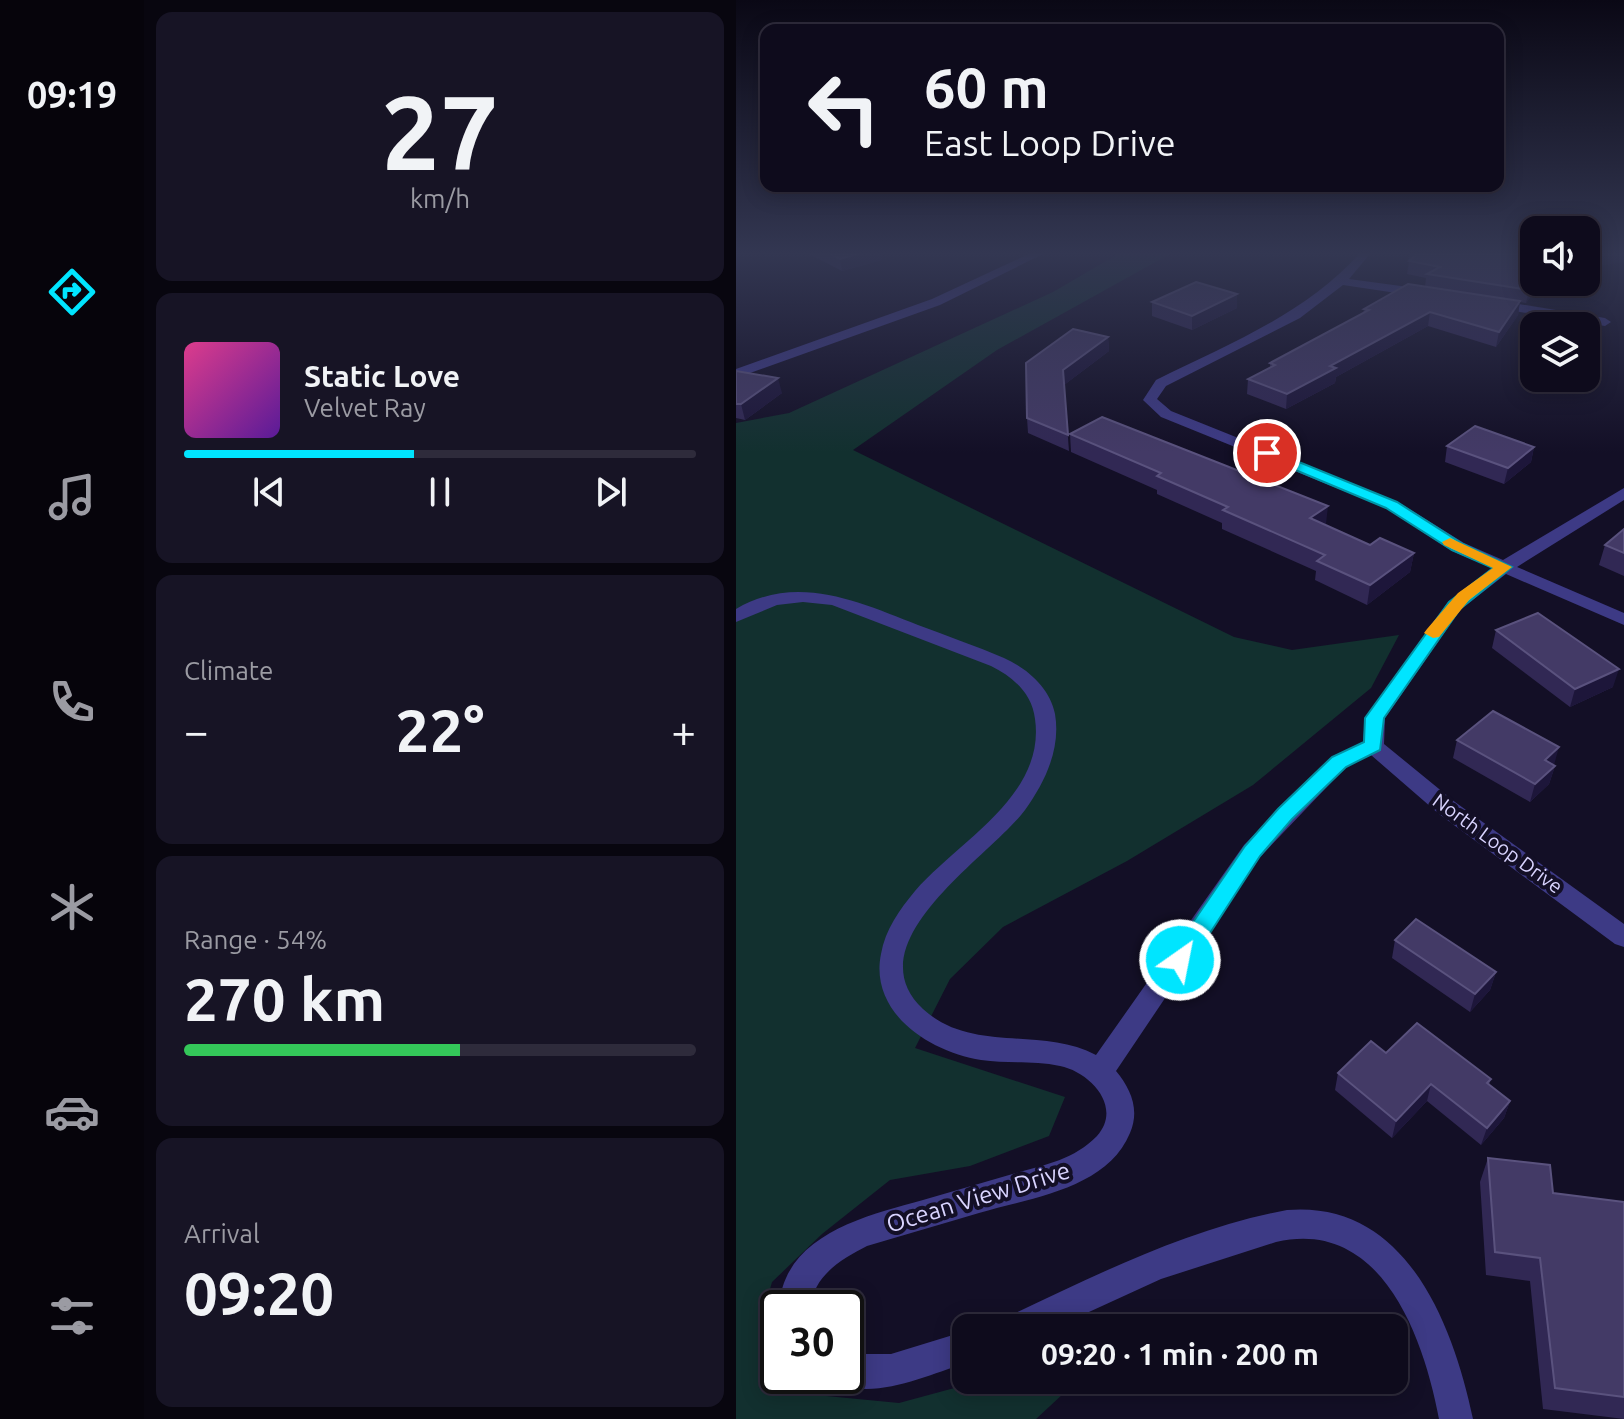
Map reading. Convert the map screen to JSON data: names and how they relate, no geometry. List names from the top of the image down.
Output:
{
  "streets": {
    "street": ["North Loop Drive", "Ocean View Drive"]
  },
  "page": {
    "tabs": "09:19",
    "tile": [
      ["27", "km/h"],
      "Climate",
      ["Range · 54%", "270 km"],
      ["Arrival", "09:20"]
    ],
    "turn": ["60 m", "East Loop Drive"],
    "song": ["Static Love", "Velvet Ray"],
    "heat": ["−", "22°", "+"],
    "limit": "30",
    "trip": "09:20 · 1 min · 200 m"
  }
}
